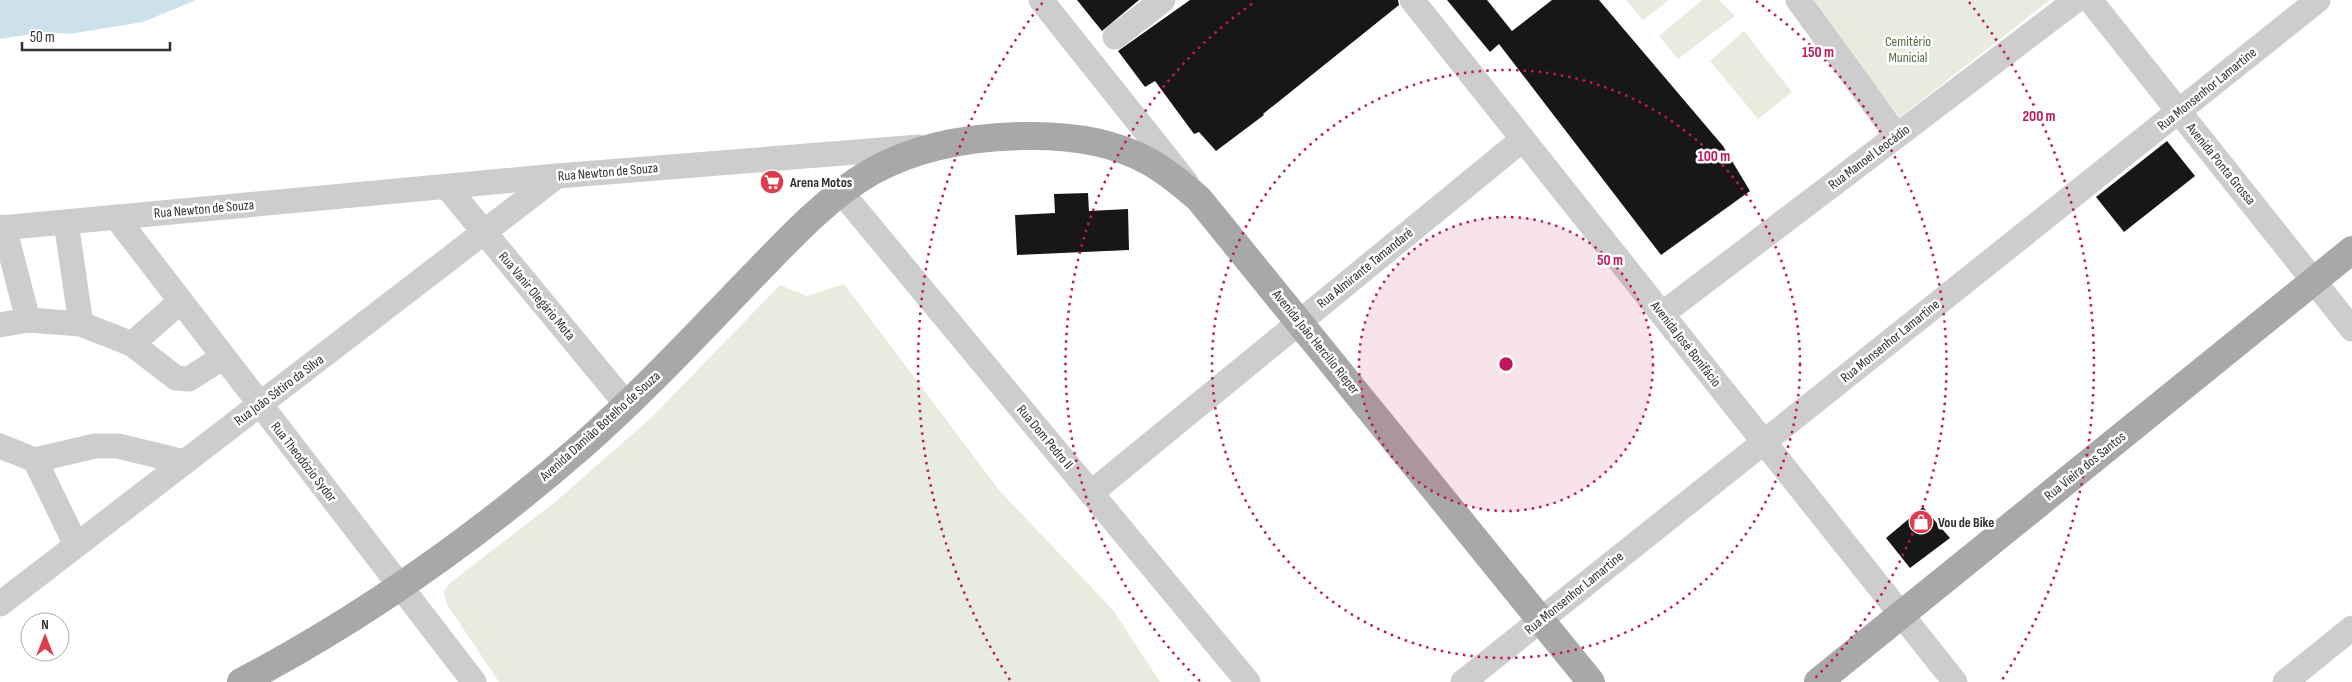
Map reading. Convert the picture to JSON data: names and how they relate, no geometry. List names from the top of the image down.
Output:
{
  "streets": {
    "main road": [
      "Rua Newton de Souza",
      "Avenida João Hercílio Rieper",
      "Avenida Damião Botelho de Souza",
      "Rua Vieira dos Santos"
    ],
    "street": [
      "Rua Monsenhor Lamartine",
      "Rua Manoel Leocádio",
      "Avenida Ponta Grossa",
      "Rua Almirante Tamandaré",
      "Rua Vanir Olegário Mota",
      "Avenida José Bonifácio",
      "Rua João Sátiro da Silva",
      "Rua Dom Pedro II",
      "Rua Theodózio Sydor"
    ]
  },
  "crossings": [
    ["Rua Monsenhor Lamartine", "Avenida Ponta Grossa"],
    ["Rua Monsenhor Lamartine", "Avenida João Hercílio Rieper"],
    ["Rua Monsenhor Lamartine", "Avenida José Bonifácio"],
    ["Rua Manoel Leocádio", "Avenida José Bonifácio"],
    ["Avenida Ponta Grossa", "Rua Vieira dos Santos"],
    ["Rua Newton de Souza", "Rua Vanir Olegário Mota"],
    ["Rua Newton de Souza", "Avenida João Hercílio Rieper"],
    ["Rua Newton de Souza", "Rua João Sátiro da Silva"],
    ["Rua Newton de Souza", "Avenida Damião Botelho de Souza"],
    ["Rua Newton de Souza", "Rua Theodózio Sydor"],
    ["Rua Almirante Tamandaré", "Avenida João Hercílio Rieper"],
    ["Rua Almirante Tamandaré", "Avenida José Bonifácio"],
    ["Rua Almirante Tamandaré", "Rua Dom Pedro II"],
    ["Rua Vanir Olegário Mota", "Rua João Sátiro da Silva"],
    ["Rua Vanir Olegário Mota", "Avenida Damião Botelho de Souza"],
    ["Avenida José Bonifácio", "Rua Vieira dos Santos"],
    ["Rua João Sátiro da Silva", "Rua Theodózio Sydor"],
    ["Avenida Damião Botelho de Souza", "Rua Dom Pedro II"],
    ["Avenida Damião Botelho de Souza", "Rua Theodózio Sydor"]
  ],
  "parks": ["Cemitério Municial"],
  "places": {
    "supermarket": ["Arena Motos"],
    "shop": ["Vou de Bike"]
  },
  "scale_bar": "50 m",
  "north": "top",
  "rings": [
    "150 m",
    "200 m",
    "100 m",
    "50 m"
  ]
}
